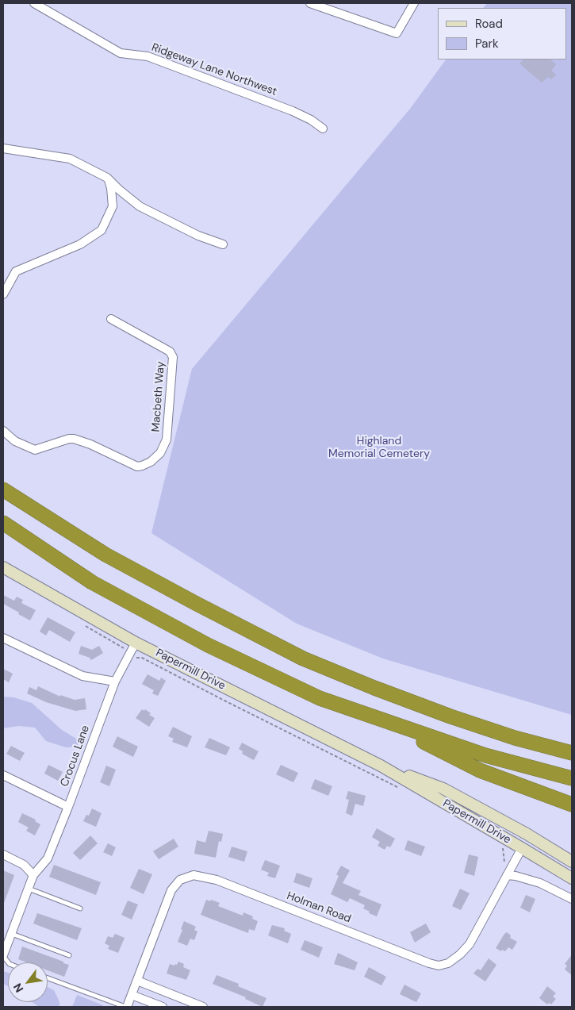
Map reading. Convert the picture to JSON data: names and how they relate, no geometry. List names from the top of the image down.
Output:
{
  "streets": {
    "main road": ["Papermill Drive"],
    "street": [
      "Ridgeway Lane Northwest",
      "Macbeth Way",
      "Crocus Lane",
      "Holman Road"
    ]
  },
  "crossings": [
    ["Papermill Drive", "Crocus Lane"],
    ["Papermill Drive", "Holman Road"]
  ],
  "parks": ["Highland Memorial Cemetery"],
  "legend": ["Road", "Park"],
  "north": "bottom left"
}
